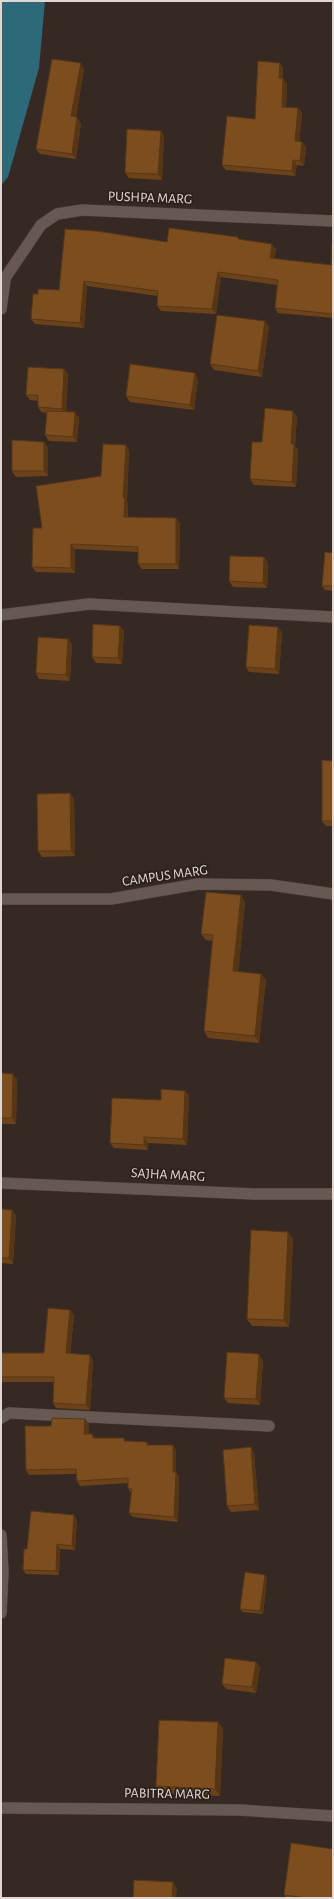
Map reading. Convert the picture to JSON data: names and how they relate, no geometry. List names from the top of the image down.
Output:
{
  "streets": {
    "street": [
      "PUSHPA MARG",
      "CAMPUS MARG",
      "SAJHA MARG",
      "PABITRA MARG"
    ]
  }
}
